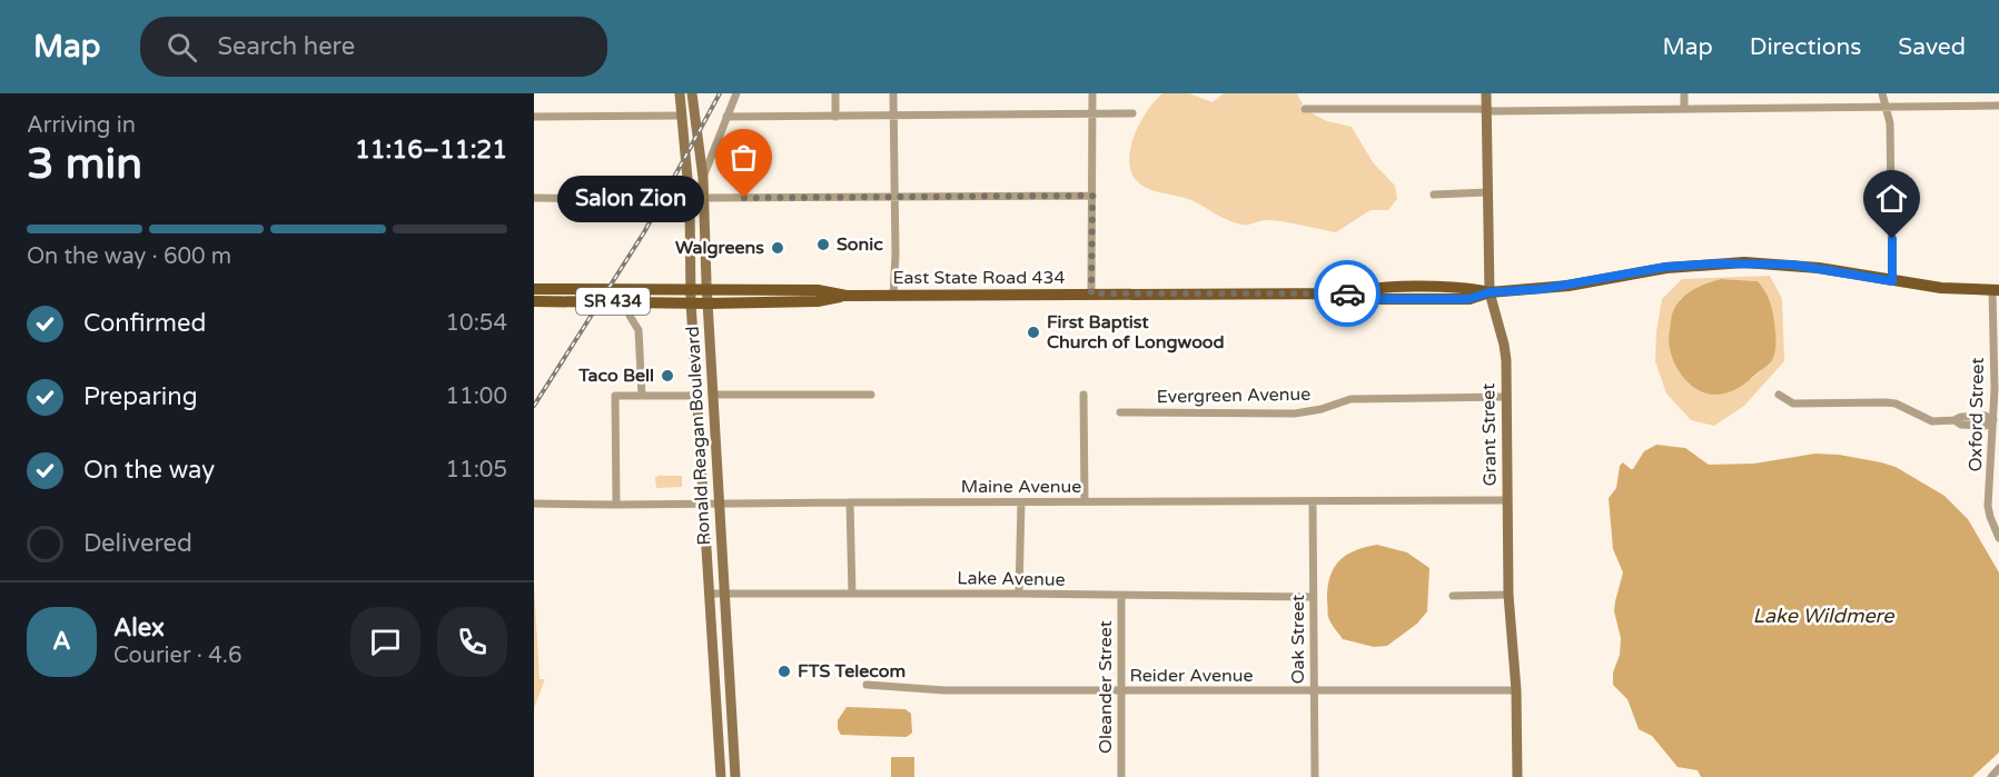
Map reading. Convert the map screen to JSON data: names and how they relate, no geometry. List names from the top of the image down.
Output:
{
  "streets": {
    "main road": [
      "East State Road 434",
      "SR 434",
      "Grant Street",
      "Ronald Reagan Boulevard"
    ],
    "street": [
      "Evergreen Avenue",
      "Oxford Street",
      "Maine Avenue",
      "Lake Avenue",
      "Oak Street",
      "Reider Avenue",
      "Oleander Street"
    ]
  },
  "crossings": [
    ["East State Road 434", "SR 434"],
    ["East State Road 434", "Grant Street"],
    ["East State Road 434", "Ronald Reagan Boulevard"],
    ["SR 434", "Oxford Street"],
    ["SR 434", "Grant Street"],
    ["SR 434", "Ronald Reagan Boulevard"],
    ["Evergreen Avenue", "Grant Street"],
    ["Grant Street", "Maine Avenue"],
    ["Grant Street", "Reider Avenue"],
    ["Ronald Reagan Boulevard", "Maine Avenue"],
    ["Ronald Reagan Boulevard", "Lake Avenue"],
    ["Maine Avenue", "Oak Street"],
    ["Lake Avenue", "Oak Street"],
    ["Lake Avenue", "Oleander Street"],
    ["Oak Street", "Reider Avenue"],
    ["Reider Avenue", "Oleander Street"]
  ],
  "water": ["Lake Wildmere"],
  "places": [
    "Salon Zion",
    "Sonic",
    "Walgreens",
    "First Baptist Church of Longwood",
    "Taco Bell",
    "FTS Telecom"
  ],
  "page": {
    "header": "Map",
    "search": "Search here",
    "nav": ["Map", "Directions", "Saved"],
    "heading": ["3 min", "Arriving in", "11:16–11:21"],
    "panel": ["Alex", "Courier · 4.6"],
    "bubble": "Salon Zion",
    "bar": "On the way · 600 m",
    "list": [
      ["Confirmed", "10:54"],
      ["Preparing", "11:00"],
      ["On the way", "11:05"],
      "Delivered"
    ],
    "round": "A"
  }
}
